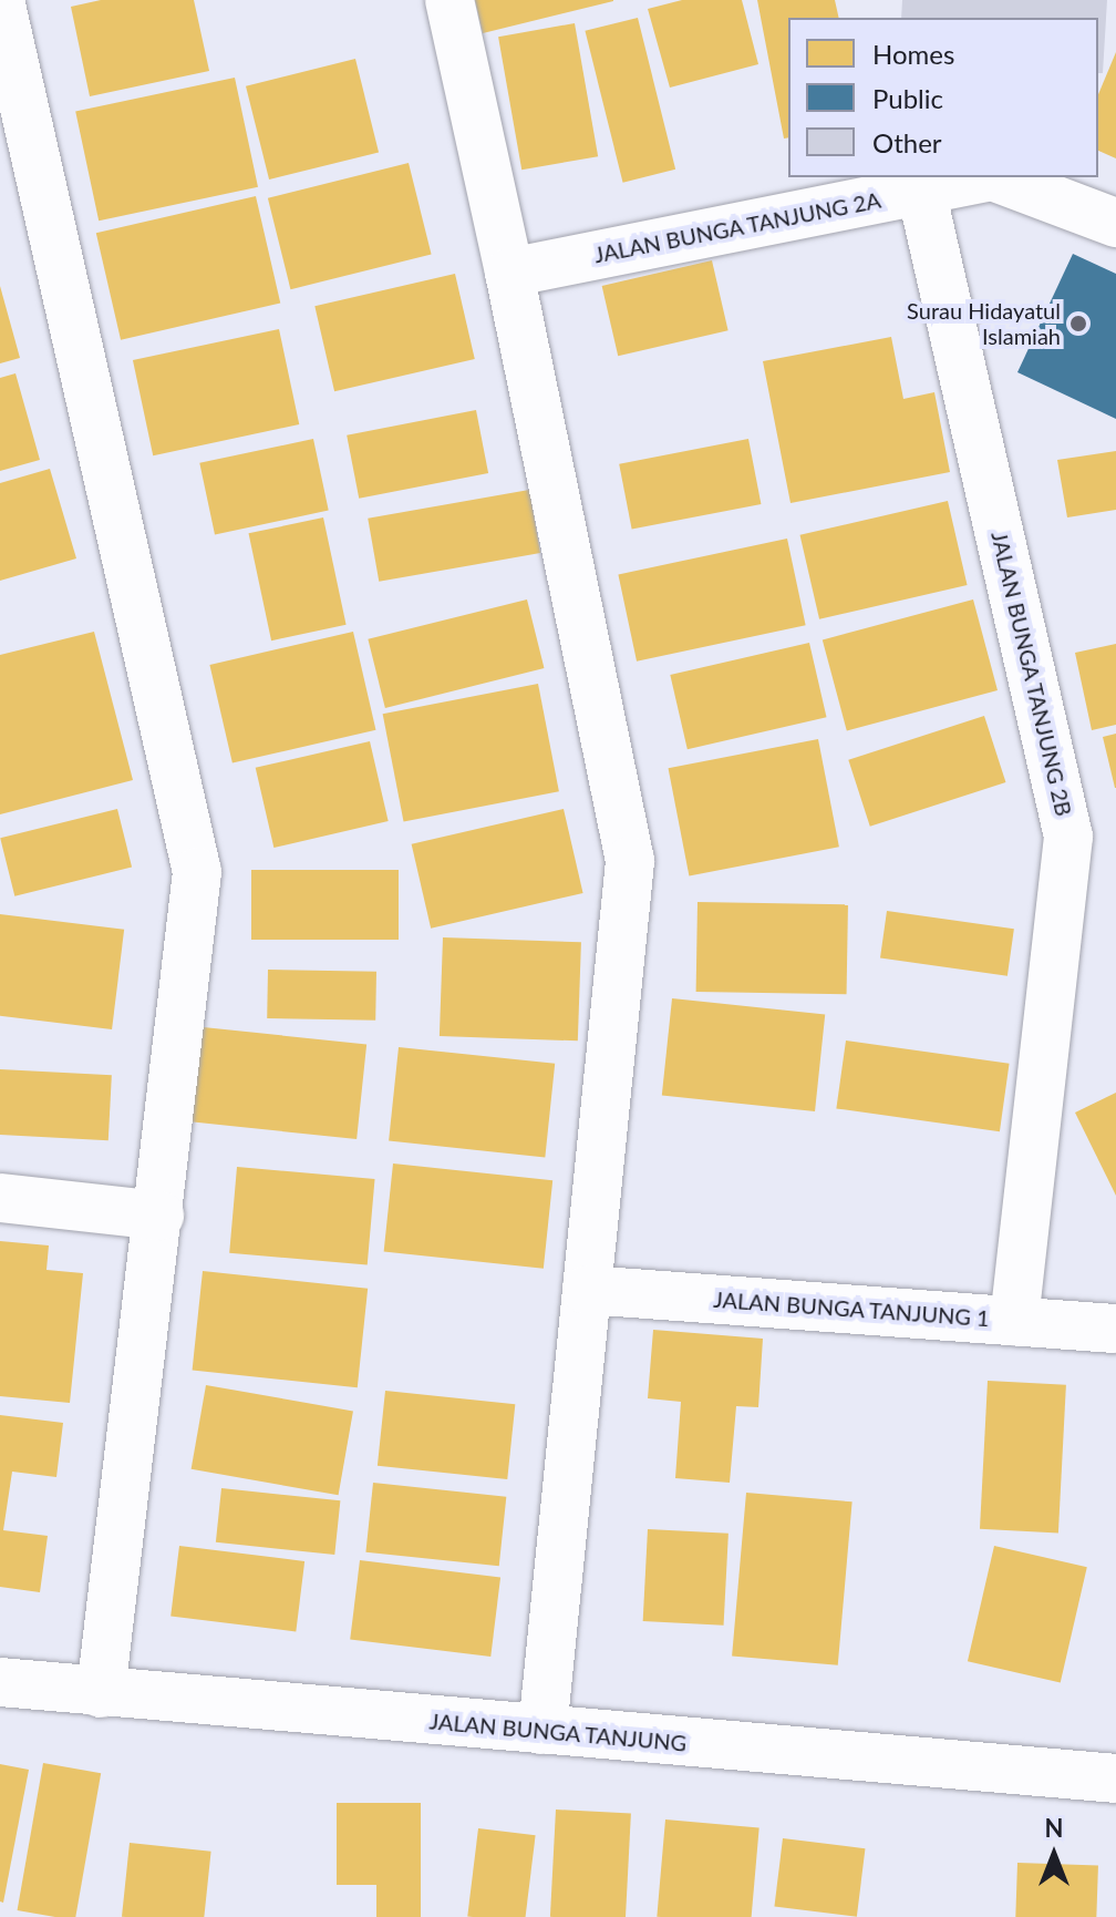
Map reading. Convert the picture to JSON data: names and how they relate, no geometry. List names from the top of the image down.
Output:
{
  "streets": {
    "street": [
      "JALAN BUNGA TANJUNG 2A",
      "JALAN BUNGA TANJUNG 2B",
      "JALAN BUNGA TANJUNG 1",
      "JALAN BUNGA TANJUNG"
    ]
  },
  "crossings": [
    ["JALAN BUNGA TANJUNG 2A", "JALAN BUNGA TANJUNG 2B"],
    ["JALAN BUNGA TANJUNG 2B", "JALAN BUNGA TANJUNG 1"]
  ],
  "places": ["Surau Hidayatul Islamiah"],
  "legend": ["Homes", "Public", "Other"],
  "north": "top"
}
